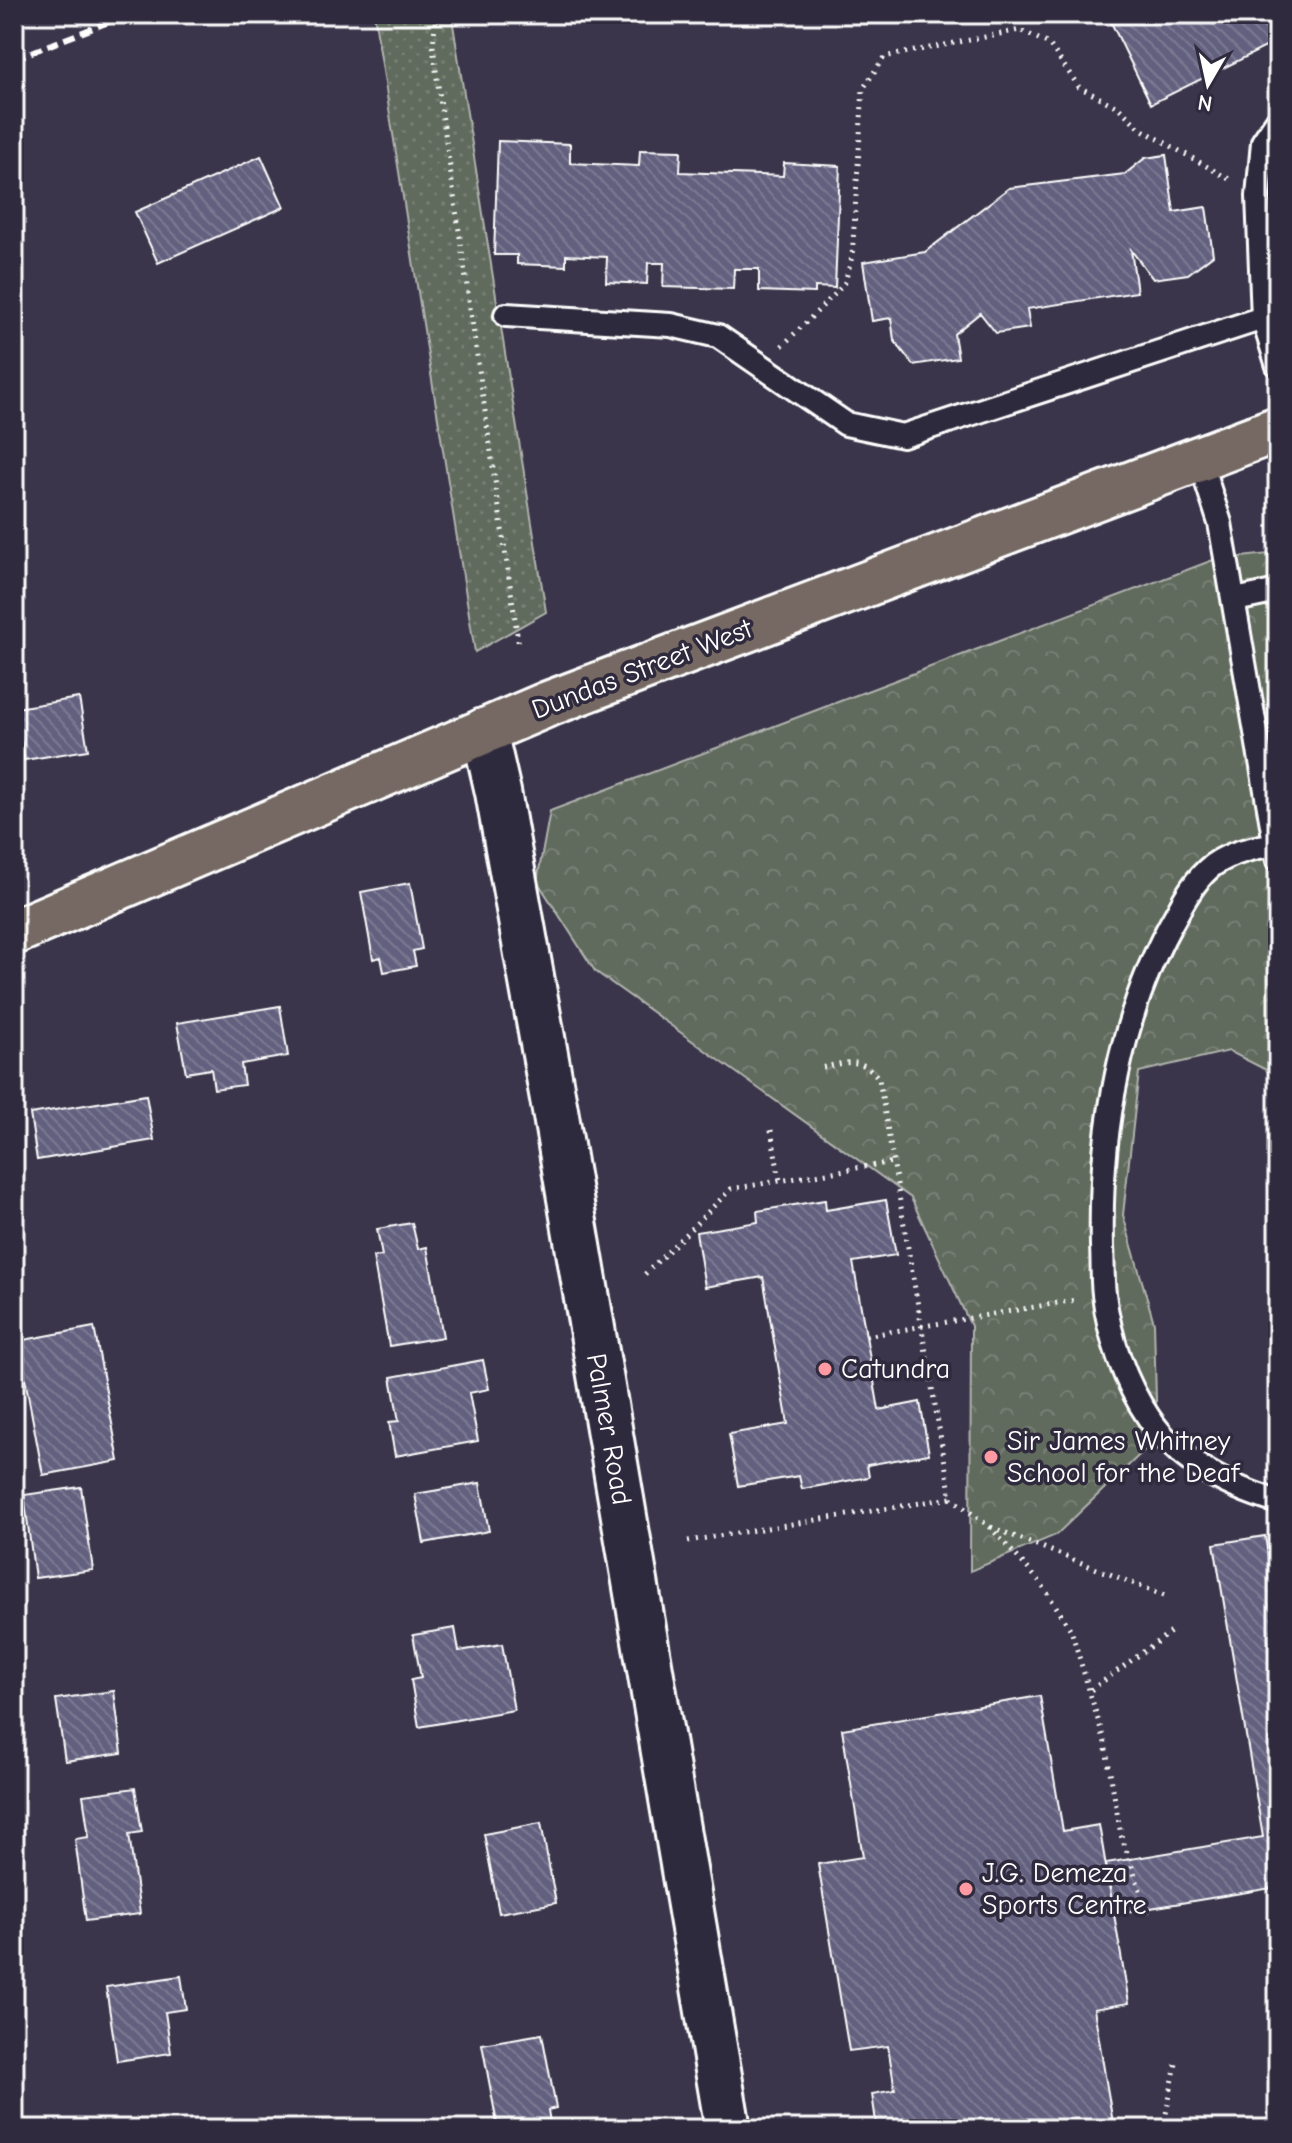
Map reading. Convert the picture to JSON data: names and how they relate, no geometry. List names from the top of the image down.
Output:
{
  "streets": {
    "main road": ["Dundas Street West"],
    "street": ["Palmer Road"]
  },
  "crossings": [
    ["Dundas Street West", "Palmer Road"]
  ],
  "places": ["Catundra", "Sir James Whitney School for the Deaf", "J.G. Demeza Sports Centre"],
  "north": "bottom"
}
